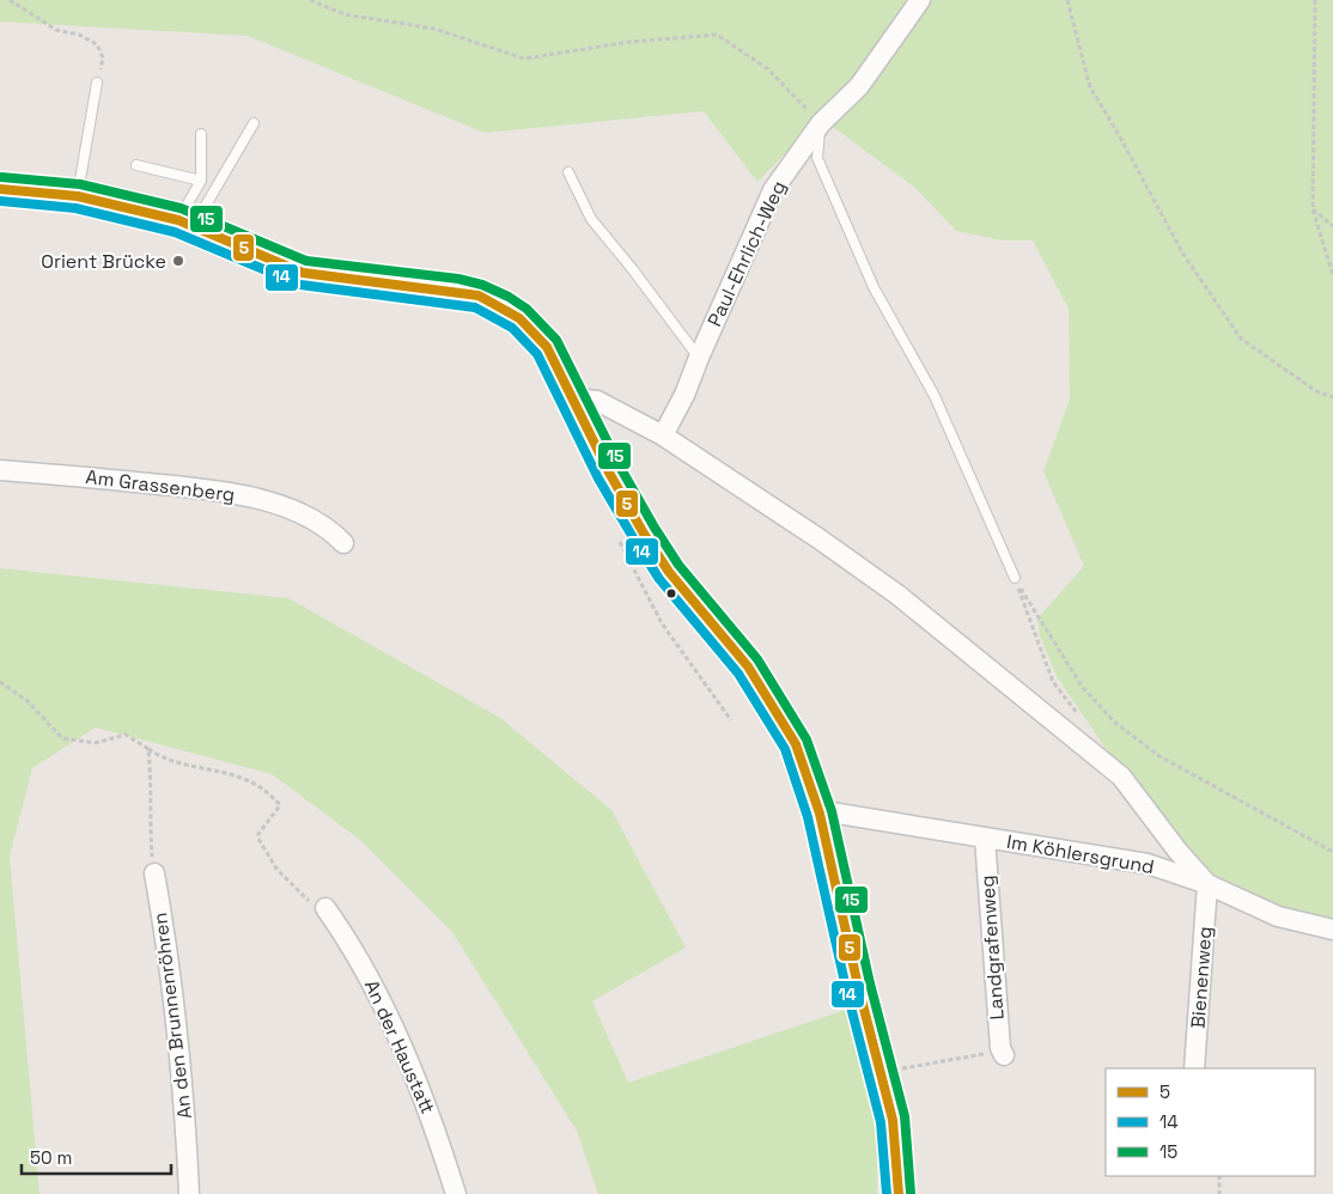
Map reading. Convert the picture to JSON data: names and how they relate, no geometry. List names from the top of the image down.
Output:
{
  "streets": {
    "street": [
      "Paul-Ehrlich-Weg",
      "Am Grassenberg",
      "Im Köhlersgrund",
      "Landgrafenweg",
      "Bienenweg",
      "An den Brunnenröhren",
      "An der Haustatt"
    ]
  },
  "crossings": [
    ["Im Köhlersgrund", "Landgrafenweg"],
    ["Im Köhlersgrund", "Bienenweg"]
  ],
  "places": ["Orient Brücke"],
  "lines": ["transit line 15", "transit line 5", "transit line 14"],
  "legend": ["5", "14", "15"],
  "scale_bar": "50 m"
}
